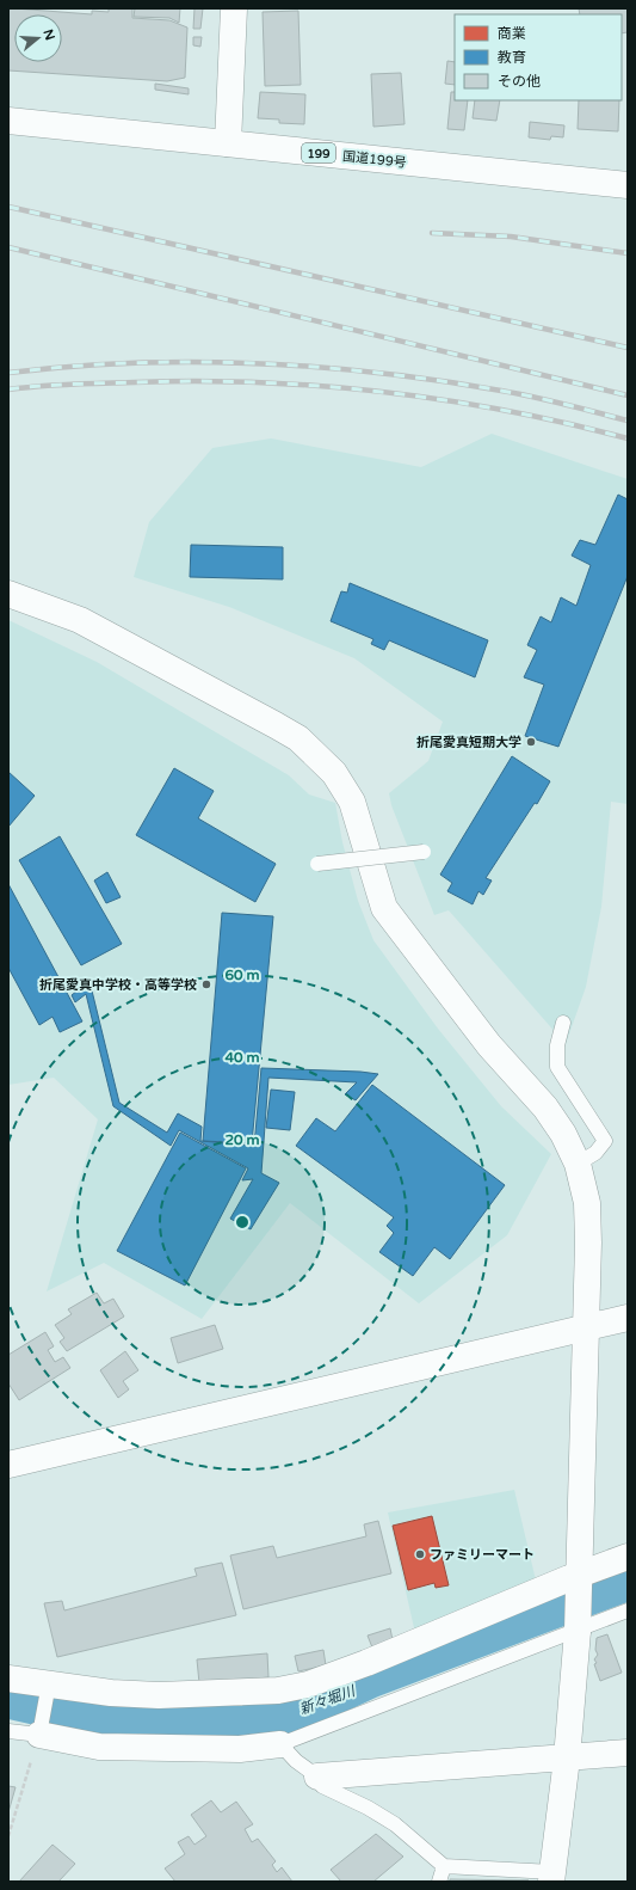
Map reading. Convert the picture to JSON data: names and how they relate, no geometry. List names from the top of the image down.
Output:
{
  "streets": {
    "main road": ["199", "国道199号"]
  },
  "water": ["新々堀川"],
  "places": ["折尾愛真短期大学", "折尾愛真中学校・高等学校", "ファミリーマート"],
  "legend": ["商業", "教育", "その他"],
  "north": "right",
  "rings": ["60 m", "40 m", "20 m"]
}
